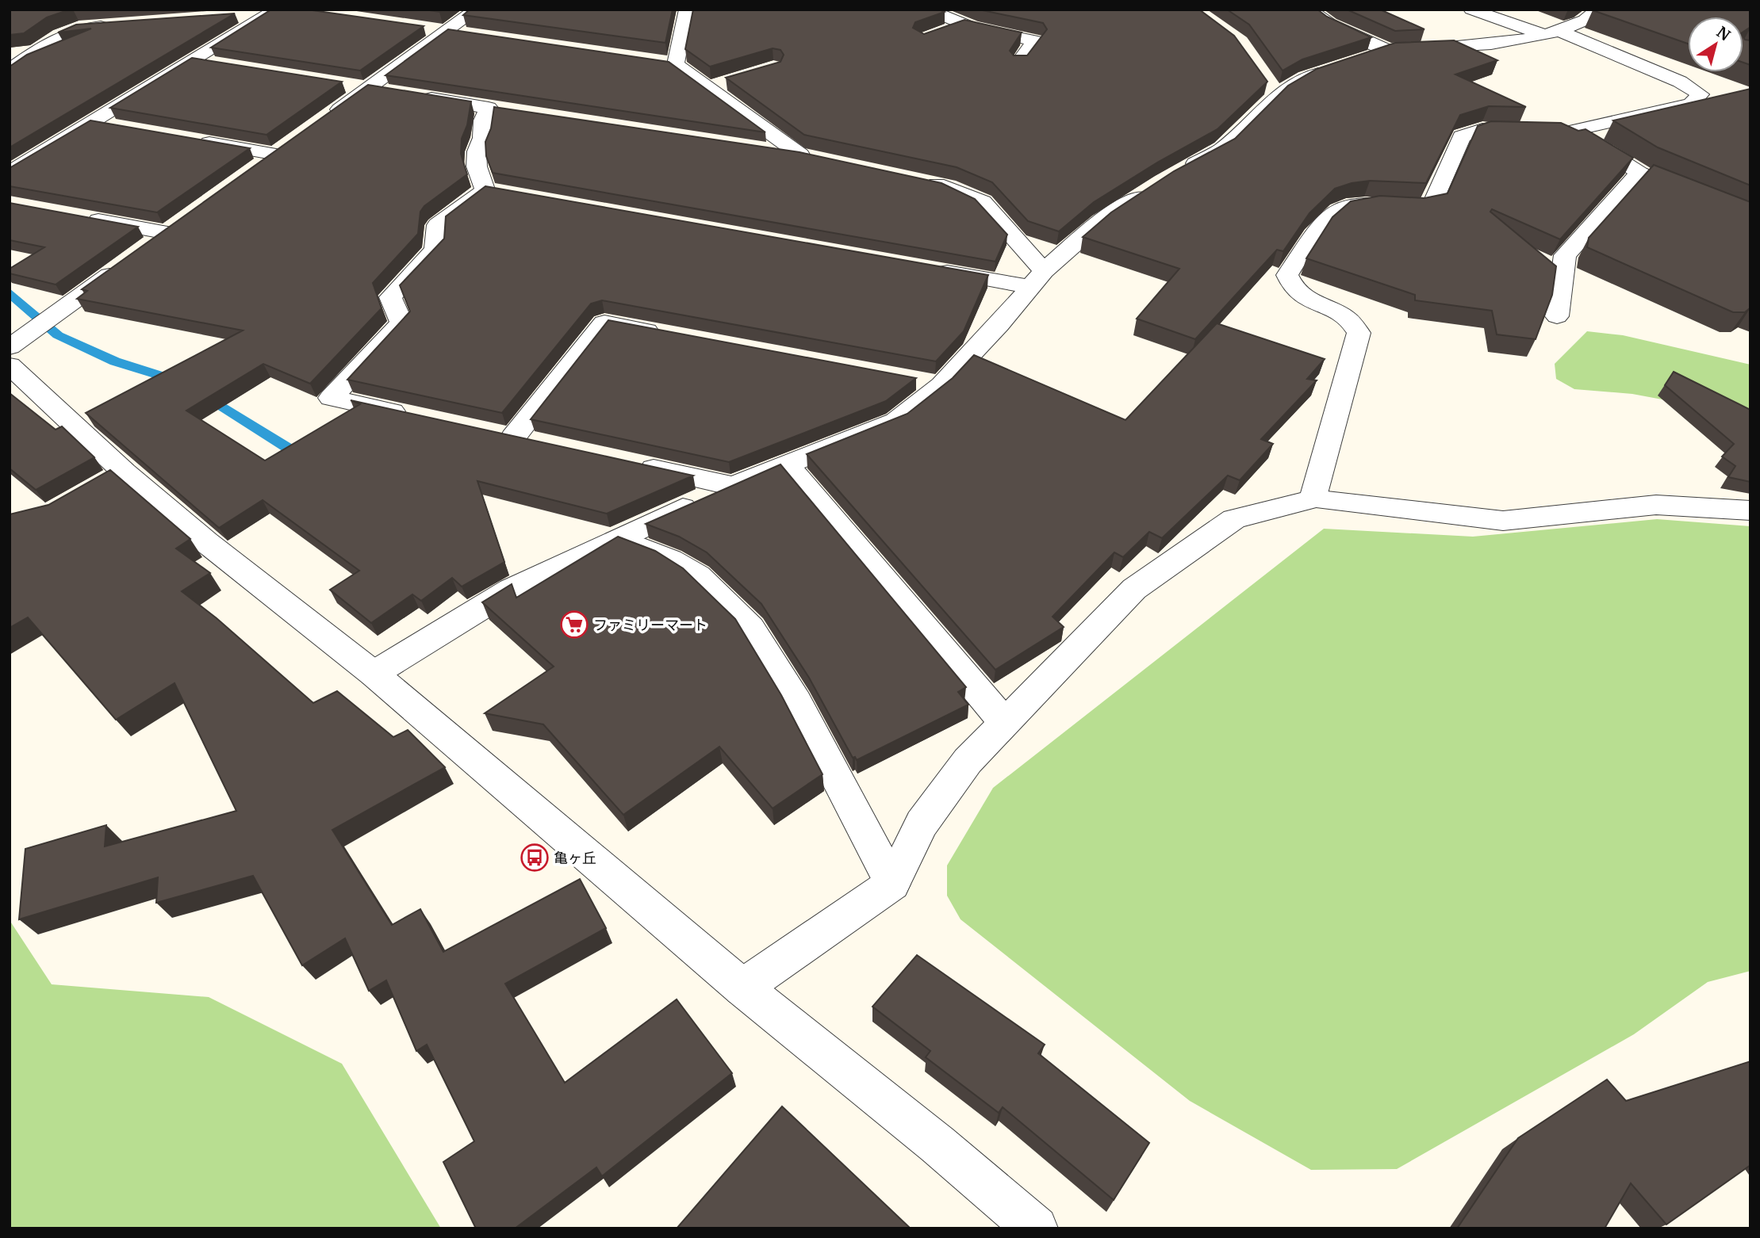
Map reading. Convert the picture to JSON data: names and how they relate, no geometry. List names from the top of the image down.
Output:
{
  "places": {
    "supermarket": ["ファミリーマート"],
    "bus stop": ["亀ヶ丘"]
  },
  "north": "top right"
}
